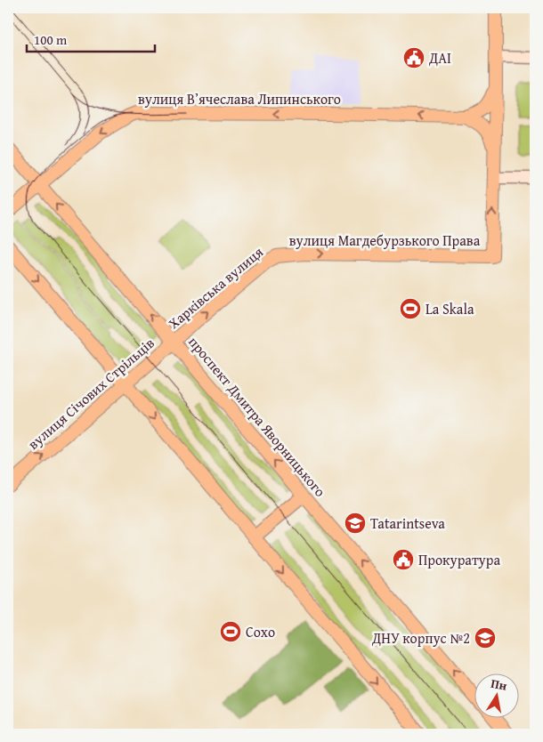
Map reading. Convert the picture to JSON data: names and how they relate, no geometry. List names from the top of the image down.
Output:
{
  "streets": {
    "main road": [
      "вулиця Вʼячеслава Липинського",
      "вулиця Магдебурзького Права",
      "Харківська вулиця",
      "вулиця Січових Стрільців",
      "проспект Дмитра Яворницького"
    ]
  },
  "crossings": [
    ["вулиця Вʼячеслава Липинського", "проспект Дмитра Яворницького"],
    ["вулиця Магдебурзького Права", "Харківська вулиця"],
    ["Харківська вулиця", "вулиця Січових Стрільців"],
    ["Харківська вулиця", "проспект Дмитра Яворницького"],
    ["вулиця Січових Стрільців", "проспект Дмитра Яворницького"]
  ],
  "one_way": ["вулиця Вʼячеслава Липинського", "Харківська вулиця", "вулиця Січових Стрільців"],
  "places": {
    "public building": ["ДАІ", "Прокуратура"],
    "sports": ["La Skala", "Сохо"],
    "school or university": ["Tatarintseva", "ДНУ корпус №2"]
  },
  "scale_bar": "100 m",
  "north": "top"
}
